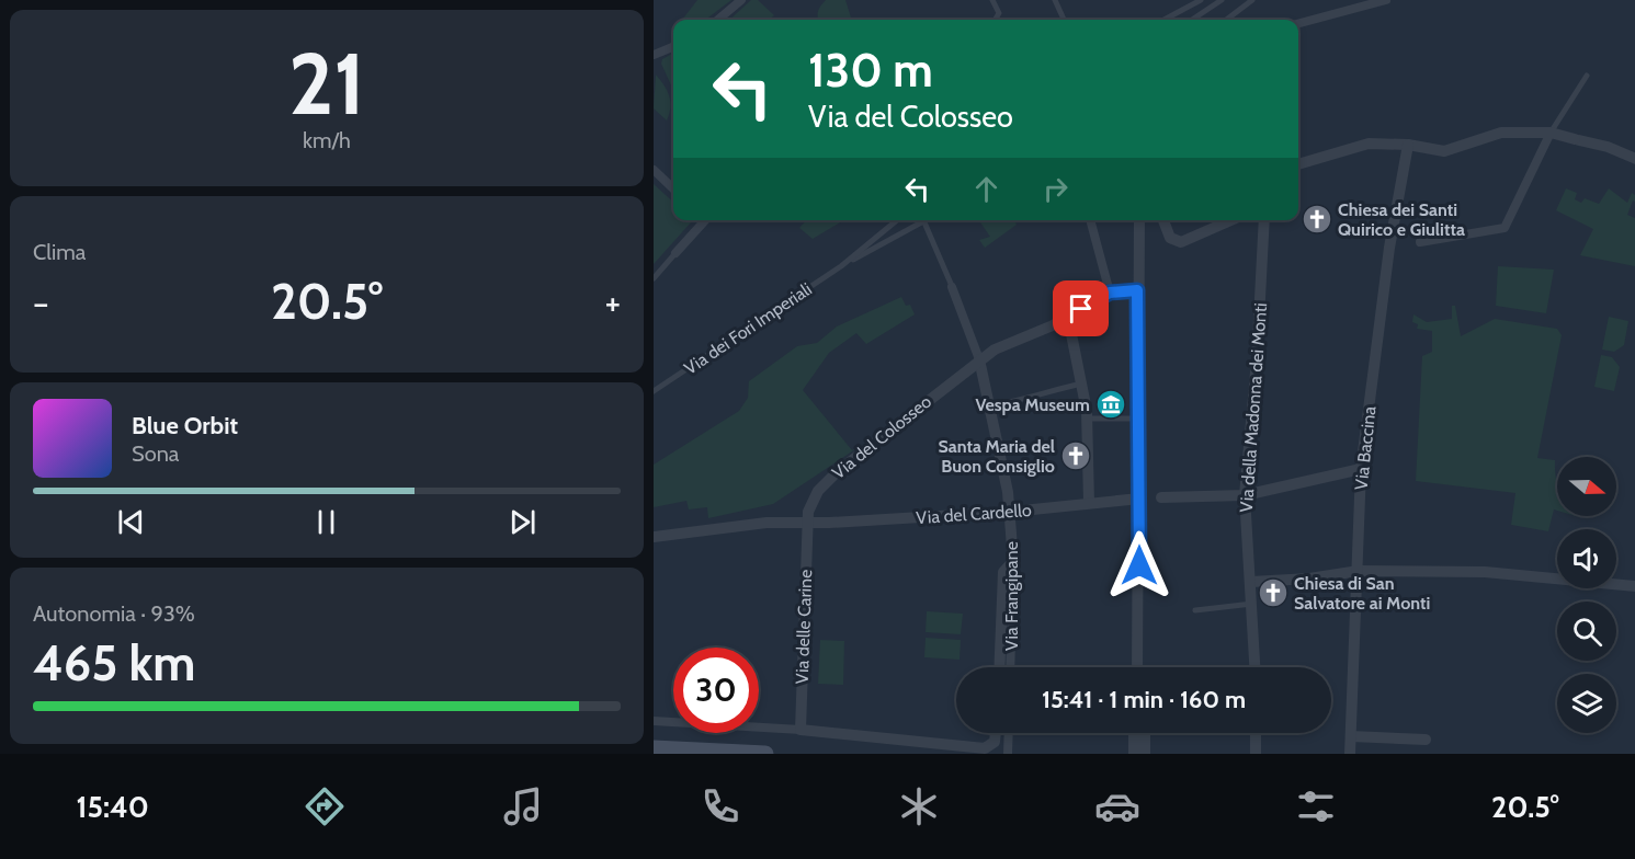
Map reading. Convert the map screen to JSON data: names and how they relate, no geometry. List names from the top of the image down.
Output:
{
  "streets": {
    "street": [
      "Via della Madonna dei Monti",
      "Via del Colosseo",
      "Via Baccina",
      "Via del Cardello",
      "Via Frangipane",
      "Via delle Carine"
    ],
    "lane": ["Via dei Fori Imperiali"]
  },
  "crossings": [
    ["Via del Colosseo", "Via del Cardello"],
    ["Via del Colosseo", "Via Frangipane"],
    ["Via del Colosseo", "Via delle Carine"],
    ["Via del Cardello", "Via Frangipane"],
    ["Via del Cardello", "Via delle Carine"]
  ],
  "places": {
    "church": ["Chiesa dei Santi Quirico e Giulitta", "Santa Maria del Buon Consiglio", "Chiesa di San Salvatore ai Monti"],
    "museum": ["Vespa Museum"]
  },
  "north": "right",
  "page": {
    "tile": [
      ["21", "km/h"],
      "Clima",
      ["Autonomia · 93%", "465 km"]
    ],
    "turn": ["130 m", "Via del Colosseo"],
    "heat": ["−", "20.5°", "+"],
    "song": ["Blue Orbit", "Sona"],
    "limit": "30",
    "trip": "15:41 · 1 min · 160 m",
    "tabs": ["15:40", "20.5°"]
  }
}
